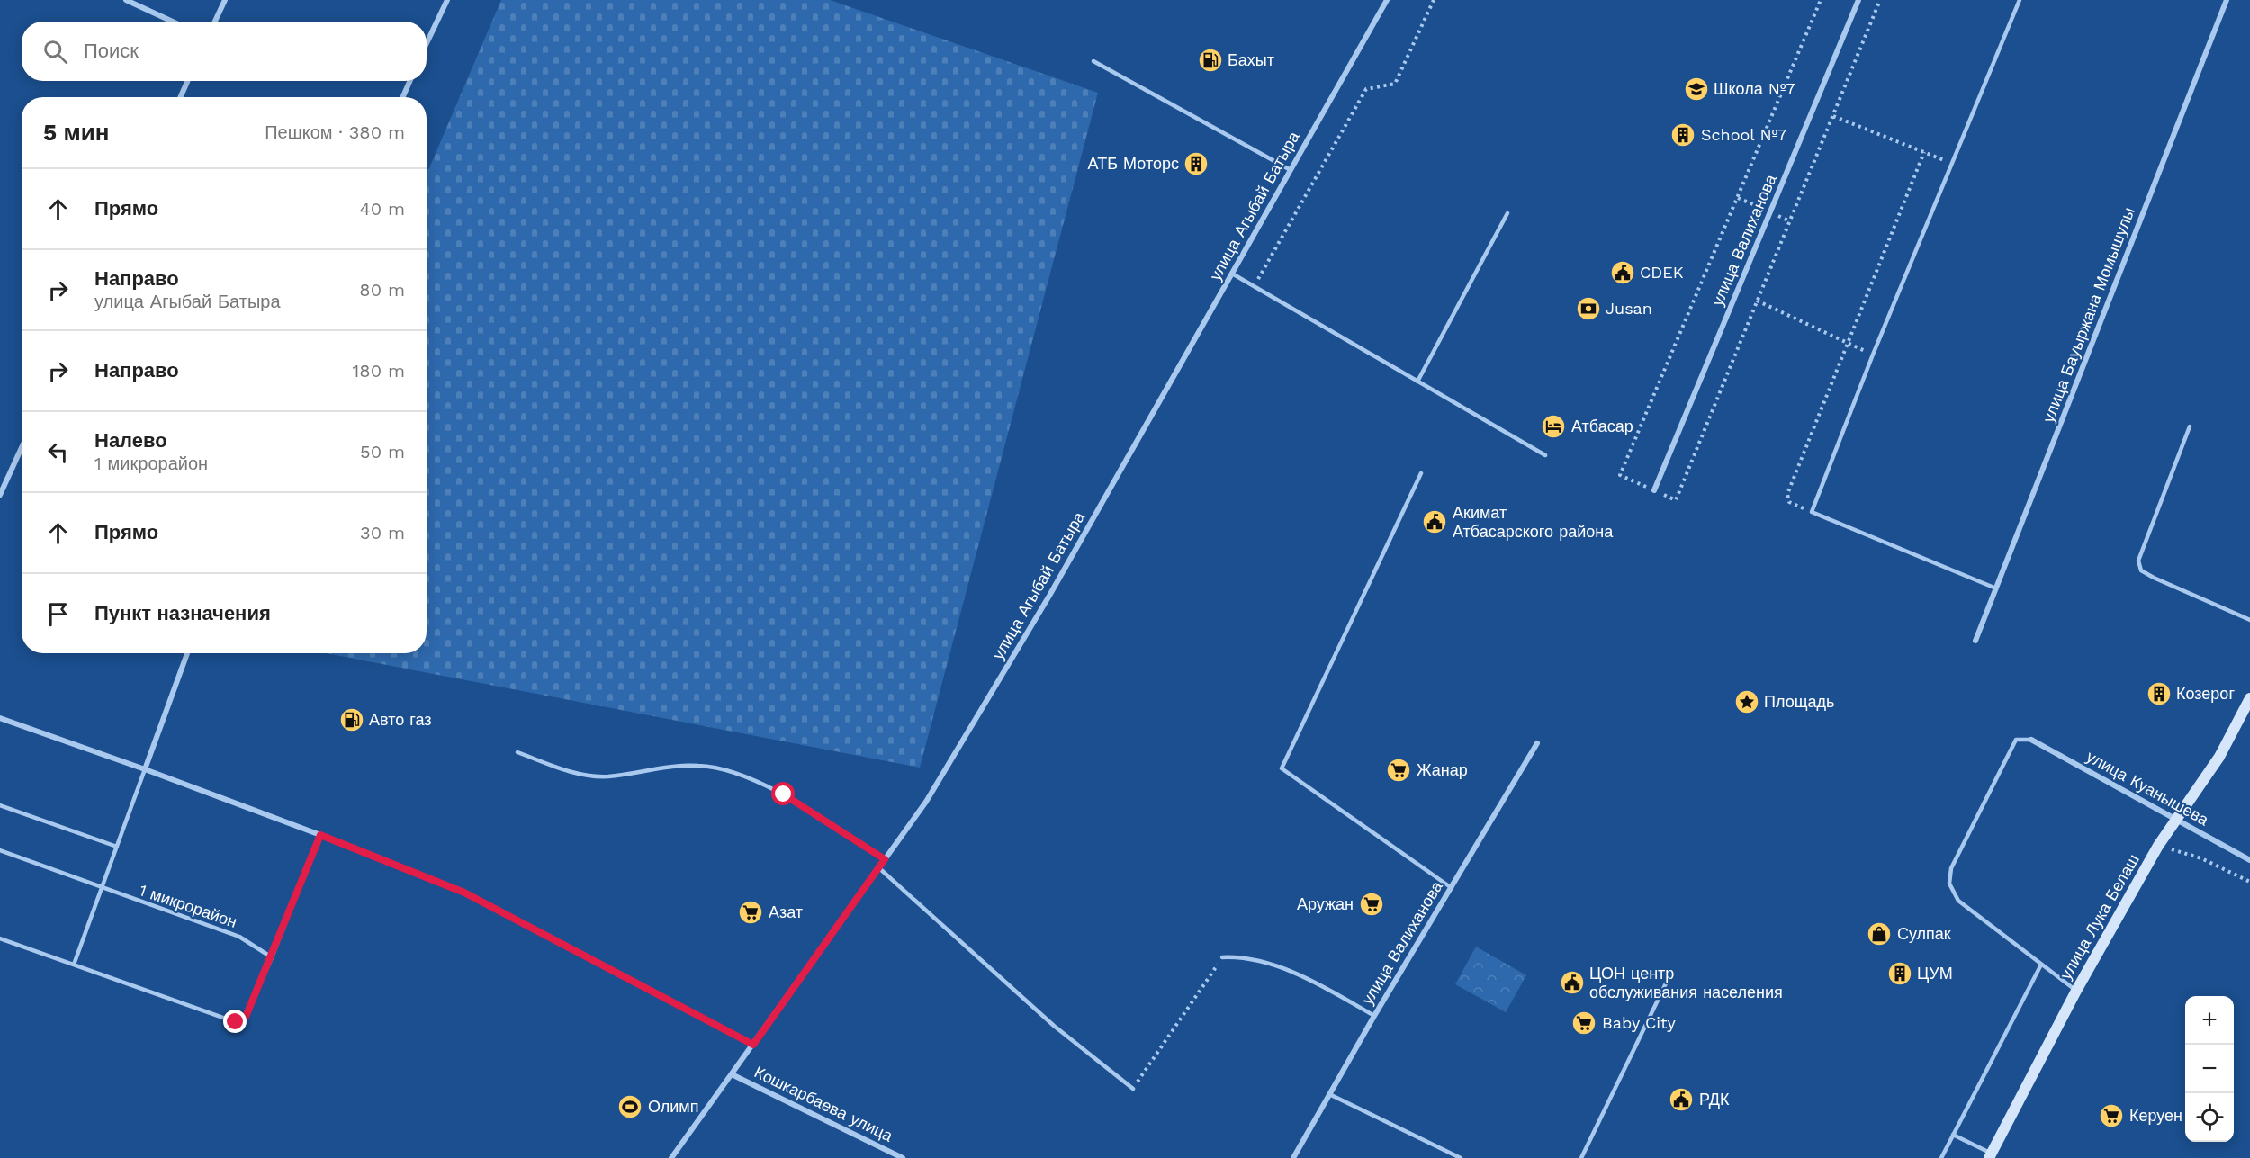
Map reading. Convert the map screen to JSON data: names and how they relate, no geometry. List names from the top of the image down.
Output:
{
  "streets": {
    "main road": ["улица Лука Белаш"],
    "street": [
      "улица Агыбай Батыра",
      "улица Валиханова",
      "улица Бауыржана Момышулы",
      "улица Куанышева",
      "Кошкарбаева улица"
    ],
    "lane": ["1 микрорайон"]
  },
  "crossings": [
    ["улица Агыбай Батыра", "Кошкарбаева улица"],
    ["улица Куанышева", "улица Лука Белаш"]
  ],
  "places": {
    "fuel station": ["Бахыт", "Авто газ"],
    "school or university": ["Школа №7"],
    "building": [
      "School №7",
      "АТБ Моторс",
      "Козерог",
      "ЦУМ"
    ],
    "public building": [
      "CDEK",
      "Акимат Атбасарского района",
      "ЦОН центр обслуживания населения",
      "РДК"
    ],
    "bank": ["Jusan"],
    "hotel": ["Атбасар"],
    "place": ["Площадь"],
    "supermarket": [
      "Жанар",
      "Аружан",
      "Азат",
      "Baby City",
      "Керуен"
    ],
    "shop": ["Сулпак"],
    "sports": ["Олимп"]
  },
  "page": {
    "search": "Поиск",
    "heading": ["5 мин", "Пешком · 380 m"],
    "list": [
      ["Прямо", "40 m"],
      ["Направо", "улица Агыбай Батыра", "80 m"],
      ["Направо", "180 m"],
      ["Налево", "1 микрорайон", "50 m"],
      ["Прямо", "30 m"],
      "Пункт назначения"
    ],
    "map_buttons": ["+", "−"]
  }
}
